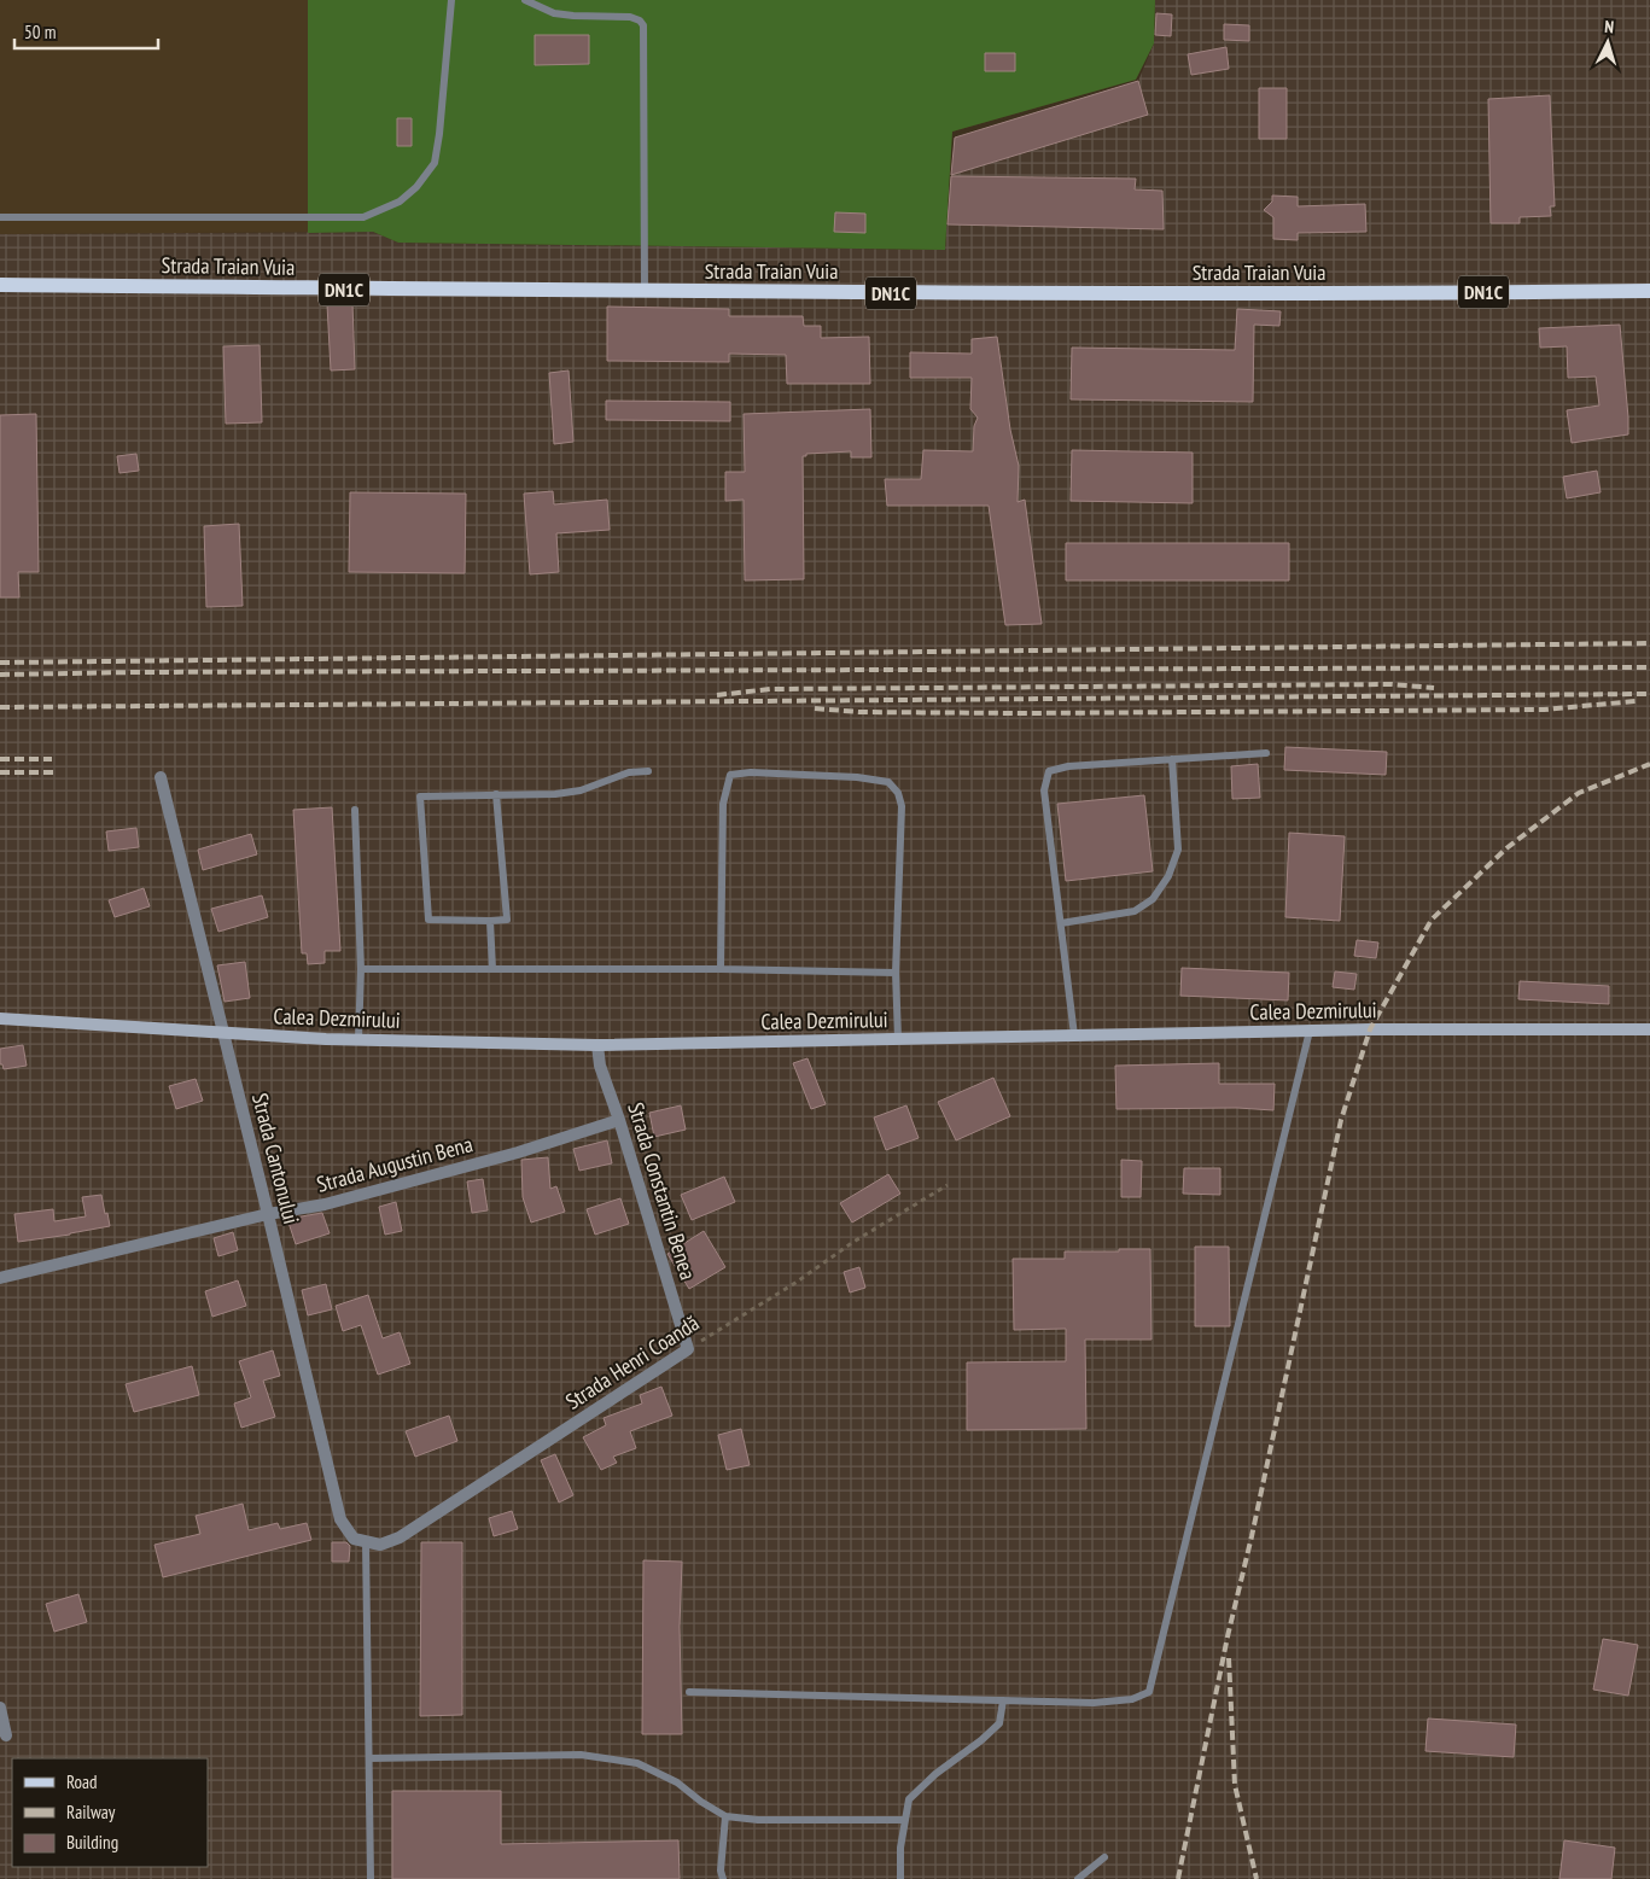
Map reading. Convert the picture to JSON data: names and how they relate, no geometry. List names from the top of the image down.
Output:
{
  "streets": {
    "main road": ["Strada Traian Vuia", "DN1C", "Calea Dezmirului"],
    "street": [
      "Strada Cantonului",
      "Strada Augustin Bena",
      "Strada Constantin Benea",
      "Strada Henri Coandă"
    ]
  },
  "crossings": [
    ["Calea Dezmirului", "Strada Cantonului"],
    ["Calea Dezmirului", "Strada Constantin Benea"],
    ["Strada Cantonului", "Strada Augustin Bena"],
    ["Strada Cantonului", "Strada Henri Coandă"],
    ["Strada Augustin Bena", "Strada Constantin Benea"],
    ["Strada Constantin Benea", "Strada Henri Coandă"]
  ],
  "legend": ["Road", "Railway", "Building"],
  "scale_bar": "50 m",
  "north": "top"
}
